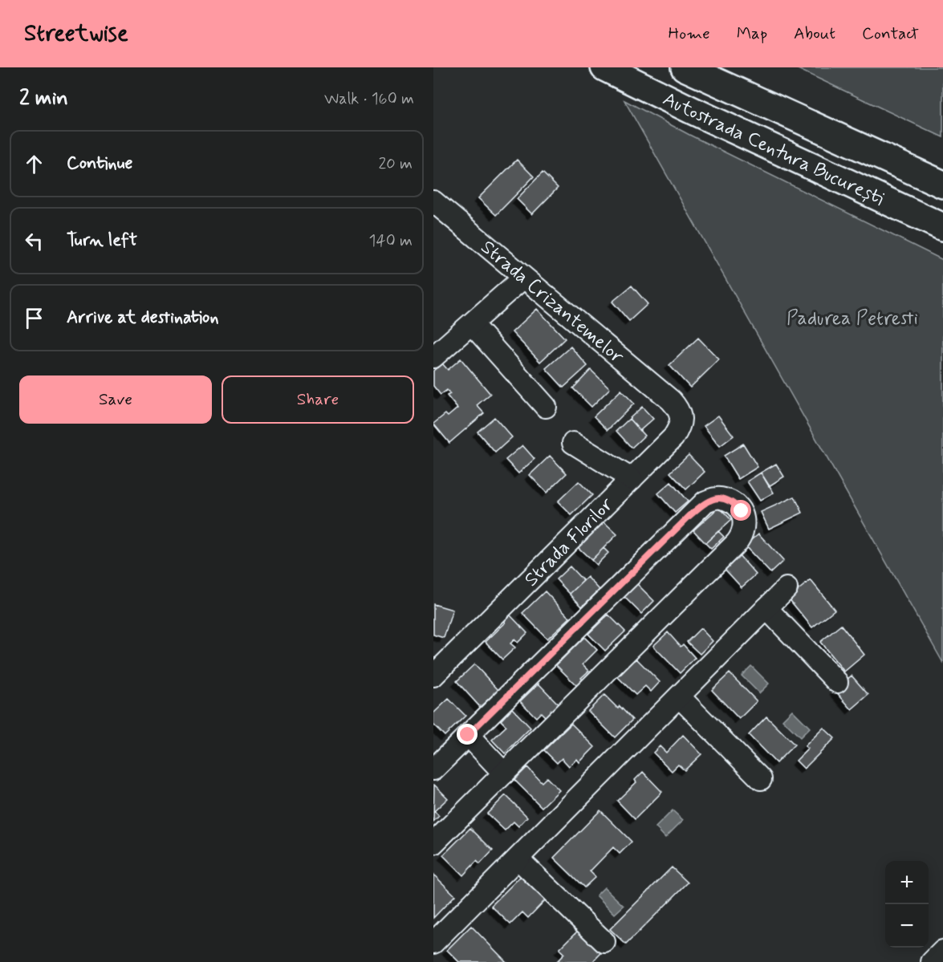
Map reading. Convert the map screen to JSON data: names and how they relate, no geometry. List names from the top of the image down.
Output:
{
  "streets": {
    "highway": ["Autostrada Centura București"],
    "street": ["Strada Crizantemelor", "Strada Florilor"]
  },
  "crossings": [
    ["Strada Crizantemelor", "Strada Florilor"]
  ],
  "parks": ["Padurea Petresti"],
  "page": {
    "header": "Streetwise",
    "nav": [
      "Home",
      "Map",
      "About",
      "Contact"
    ],
    "heading": ["2 min", "Walk · 160 m"],
    "list": [
      ["Continue", "20 m"],
      ["Turn left", "140 m"],
      "Arrive at destination"
    ],
    "buttons": ["Save", "Share"],
    "map_buttons": ["+", "−"]
  }
}
